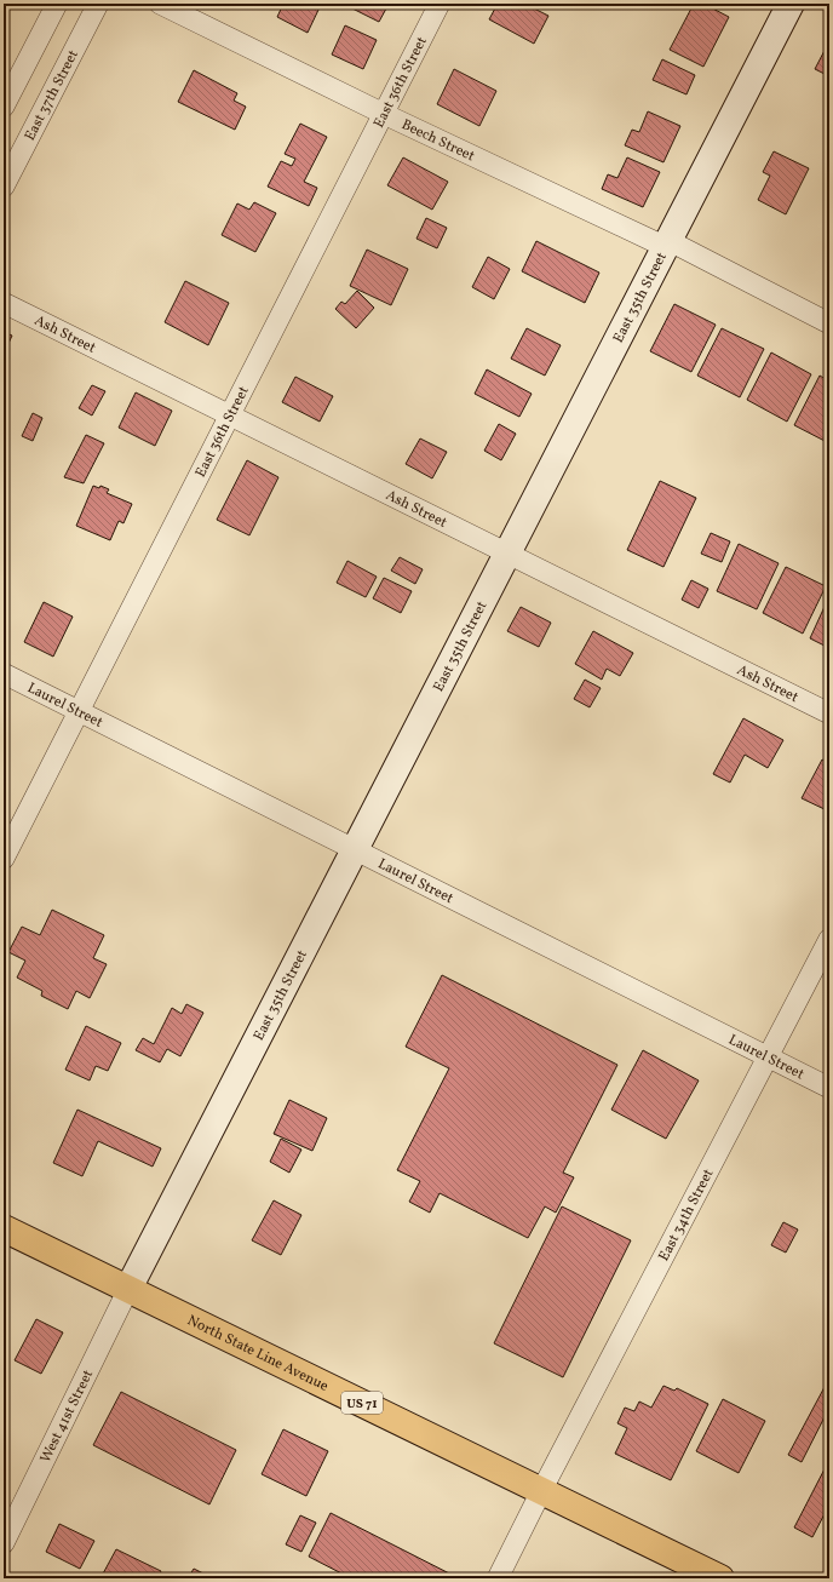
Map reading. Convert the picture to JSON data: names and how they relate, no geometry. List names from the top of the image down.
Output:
{
  "streets": {
    "main road": ["North State Line Avenue", "US 71"],
    "street": [
      "East 36th Street",
      "East 37th Street",
      "Beech Street",
      "East 35th Street",
      "Ash Street",
      "Laurel Street",
      "East 34th Street",
      "West 41st Street"
    ]
  },
  "crossings": [
    ["East 36th Street", "Beech Street"],
    ["East 36th Street", "Ash Street"],
    ["East 36th Street", "Laurel Street"],
    ["Beech Street", "East 35th Street"],
    ["East 35th Street", "Ash Street"],
    ["East 35th Street", "Laurel Street"],
    ["East 35th Street", "North State Line Avenue"],
    ["East 35th Street", "West 41st Street"],
    ["Laurel Street", "East 34th Street"],
    ["East 34th Street", "North State Line Avenue"],
    ["North State Line Avenue", "West 41st Street"]
  ]
}
